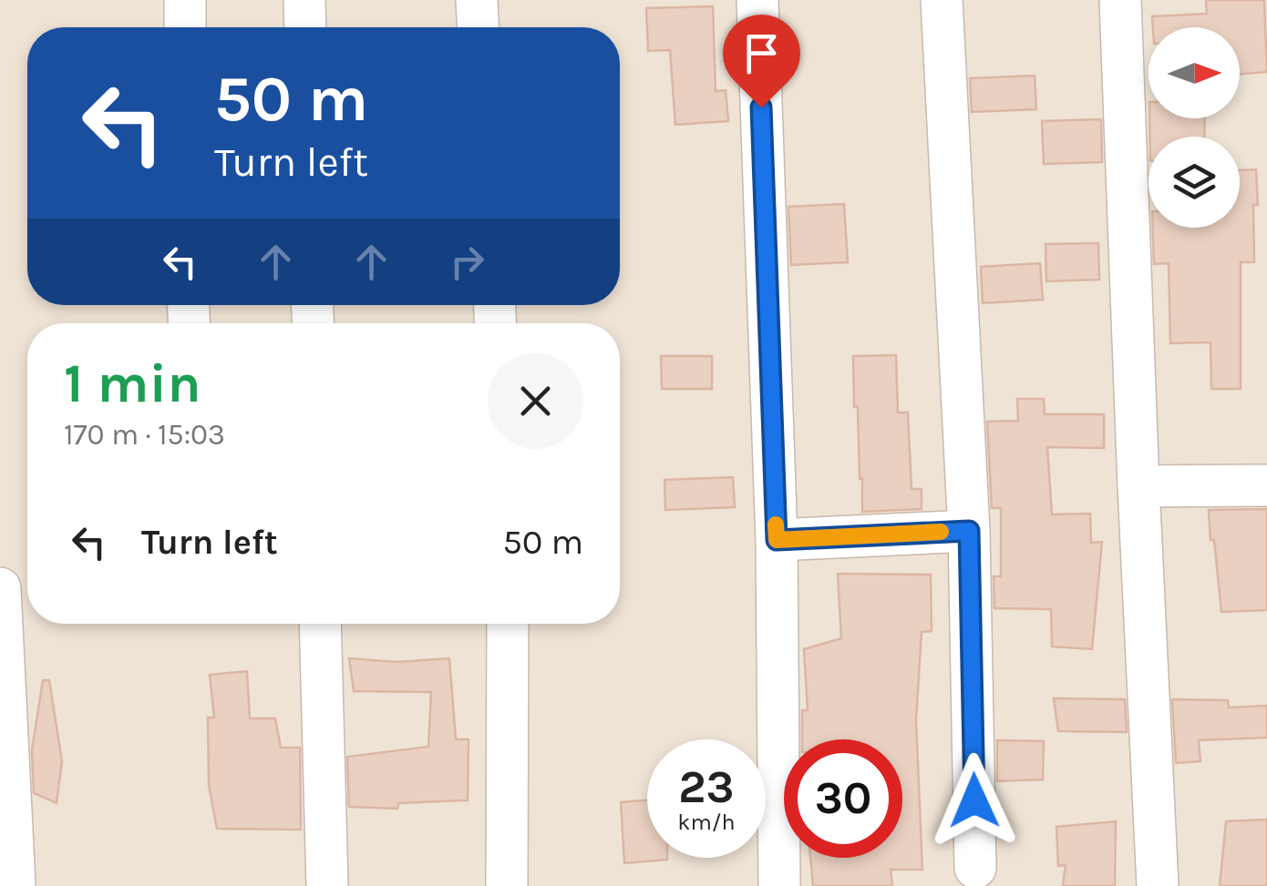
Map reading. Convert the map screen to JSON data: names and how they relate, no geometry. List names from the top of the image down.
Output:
{
  "north": "right",
  "page": {
    "turn": ["50 m", "Turn left"],
    "heading": ["1 min", "170 m · 15:03"],
    "list": [
      {
        "name": "Turn left",
        "value": "50 m"
      }
    ],
    "speed": "23 km/h",
    "limit": "30"
  }
}
